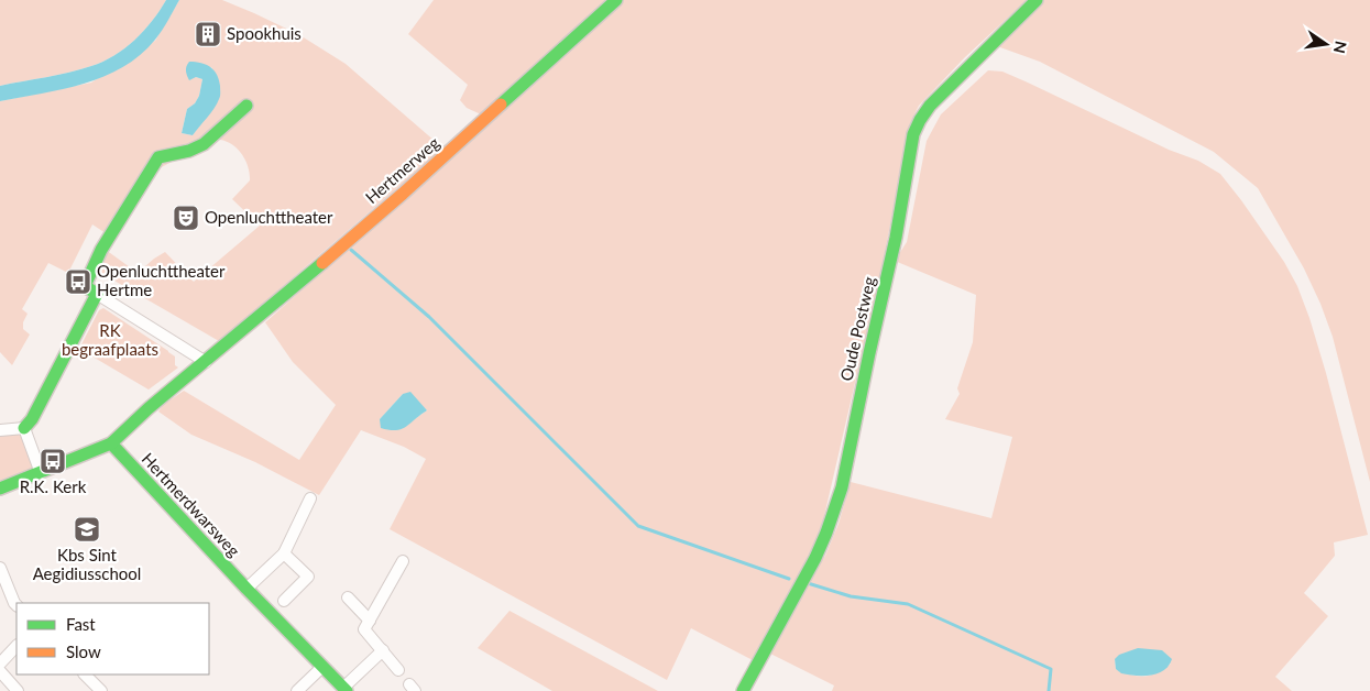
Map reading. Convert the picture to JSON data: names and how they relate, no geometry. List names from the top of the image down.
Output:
{
  "streets": {
    "street": ["Hertmerweg", "Oude Postweg", "Hertmerdwarsweg"]
  },
  "crossings": [
    ["Hertmerweg", "Hertmerdwarsweg"]
  ],
  "parks": ["RK begraafplaats"],
  "places": {
    "building": ["Spookhuis"],
    "theatre": ["Openluchttheater"],
    "bus stop": ["Openluchttheater Hertme", "R.K. Kerk"],
    "school or university": ["Kbs Sint Aegidiusschool"]
  },
  "legend": ["Fast", "Slow"],
  "north": "right"
}
